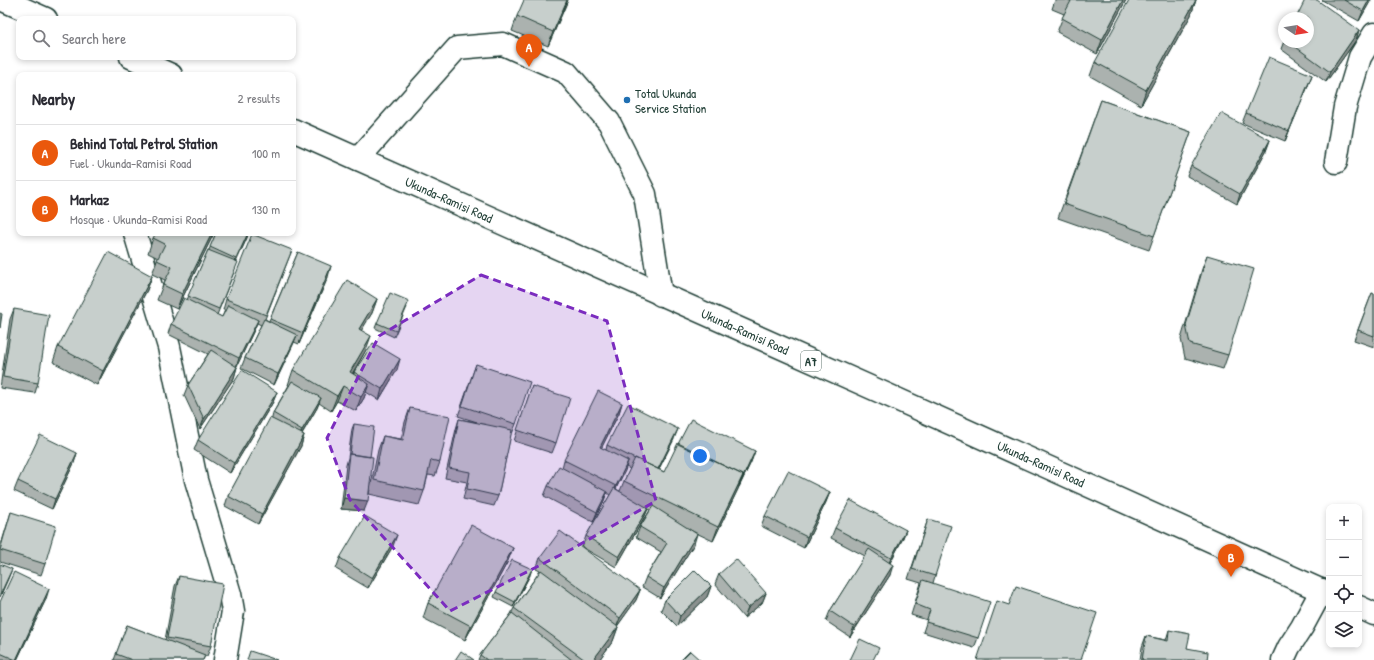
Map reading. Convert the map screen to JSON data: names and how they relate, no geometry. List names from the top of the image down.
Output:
{
  "streets": {
    "main road": ["Ukunda-Ramisi Road", "A7"]
  },
  "places": ["Total Ukunda Service Station"],
  "north": "right",
  "page": {
    "search": "Search here",
    "pins": ["A", "B"],
    "heading": ["Nearby", "2 results"],
    "list": [
      {
        "mark": "A",
        "name": "Behind Total Petrol Station",
        "note": "Fuel · Ukunda-Ramisi Road",
        "value": "100 m"
      },
      {
        "mark": "B",
        "name": "Markaz",
        "note": "Mosque · Ukunda-Ramisi Road",
        "value": "130 m"
      }
    ],
    "map_buttons": ["+", "−"]
  }
}
